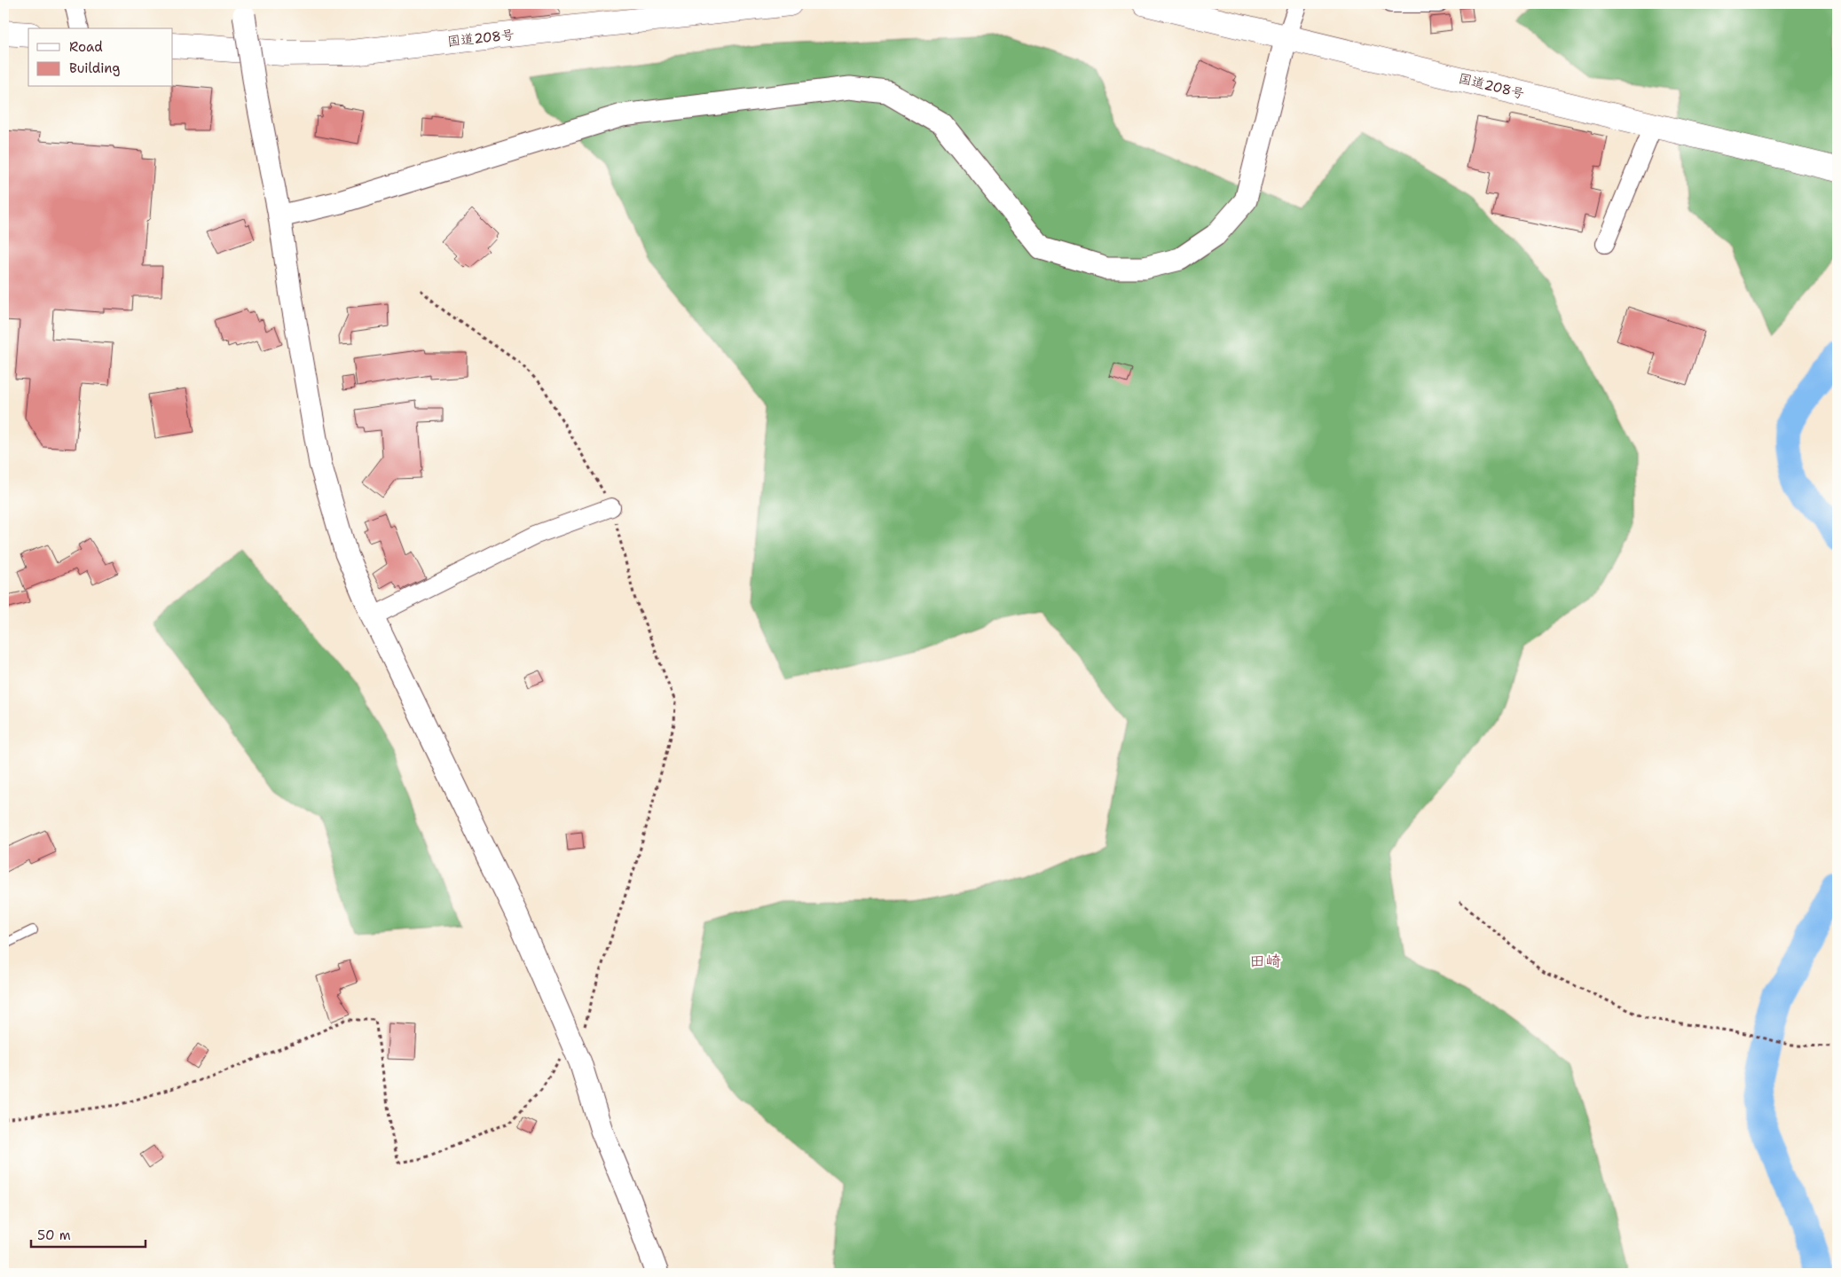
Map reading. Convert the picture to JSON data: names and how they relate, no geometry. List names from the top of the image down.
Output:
{
  "streets": {
    "highway": ["国道208号"]
  },
  "districts": ["田崎"],
  "legend": ["Road", "Building"],
  "scale_bar": "50 m"
}
